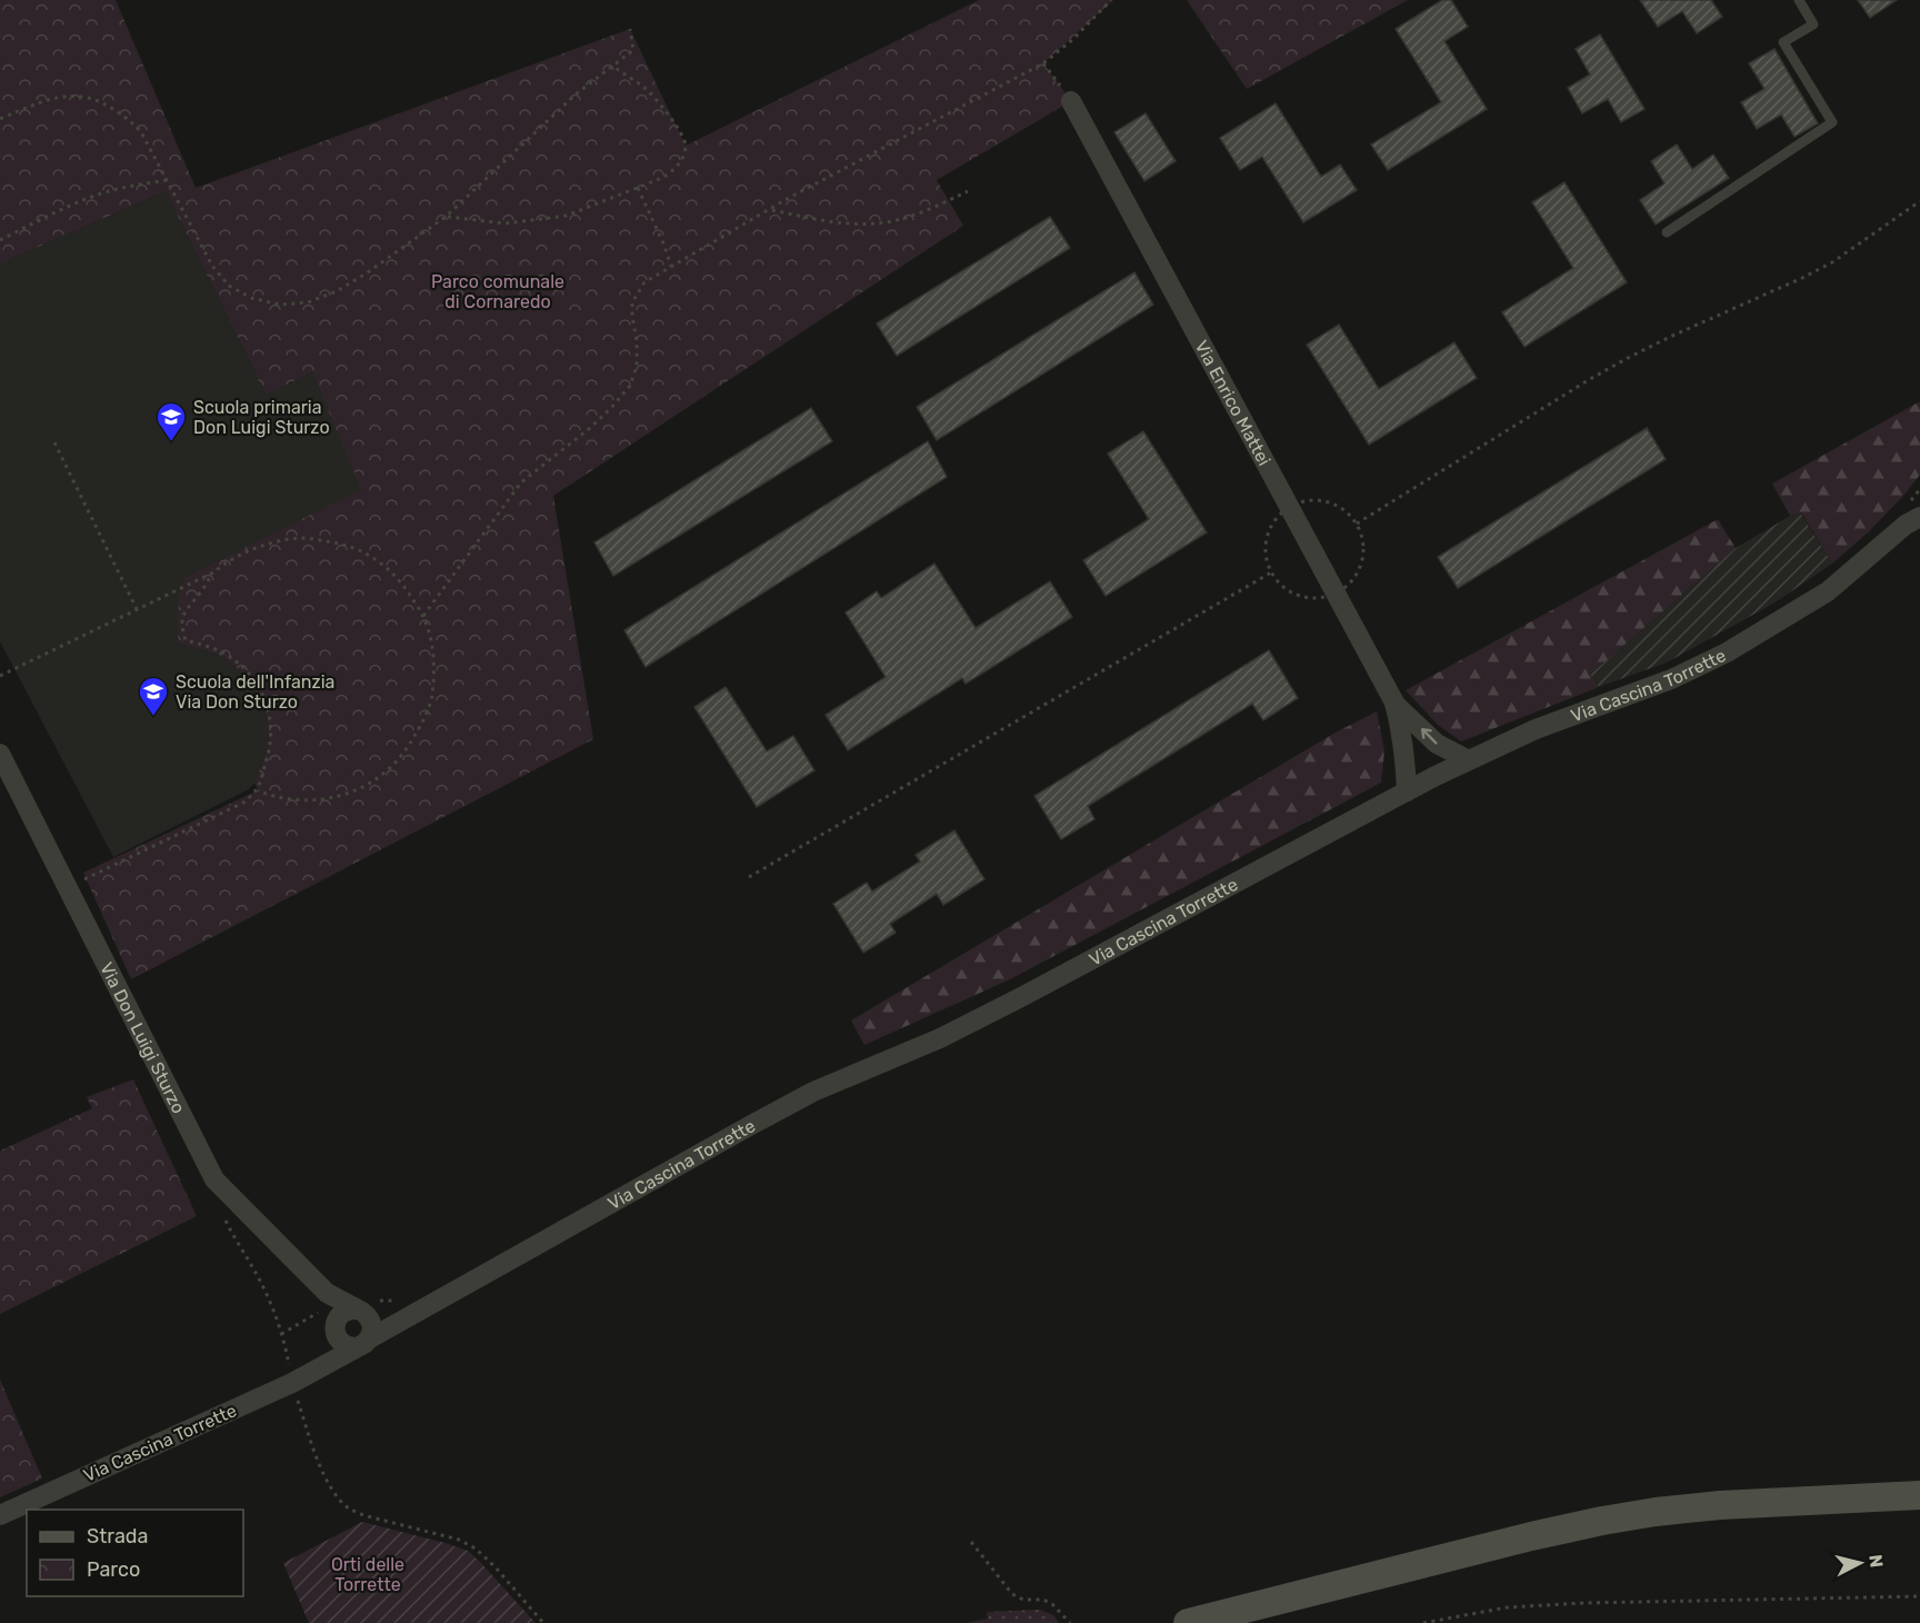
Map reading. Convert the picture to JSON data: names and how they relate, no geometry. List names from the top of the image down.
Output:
{
  "streets": {
    "street": ["Via Enrico Mattei", "Via Cascina Torrette", "Via Don Luigi Sturzo"]
  },
  "crossings": [
    ["Via Enrico Mattei", "Via Cascina Torrette"],
    ["Via Cascina Torrette", "Via Don Luigi Sturzo"]
  ],
  "parks": ["Parco comunale di Cornaredo", "Orti delle Torrette"],
  "places": {
    "school or university": ["Scuola primaria Don Luigi Sturzo", "Scuola dell'Infanzia Via Don Sturzo"]
  },
  "legend": ["Strada", "Parco"],
  "north": "right"
}
